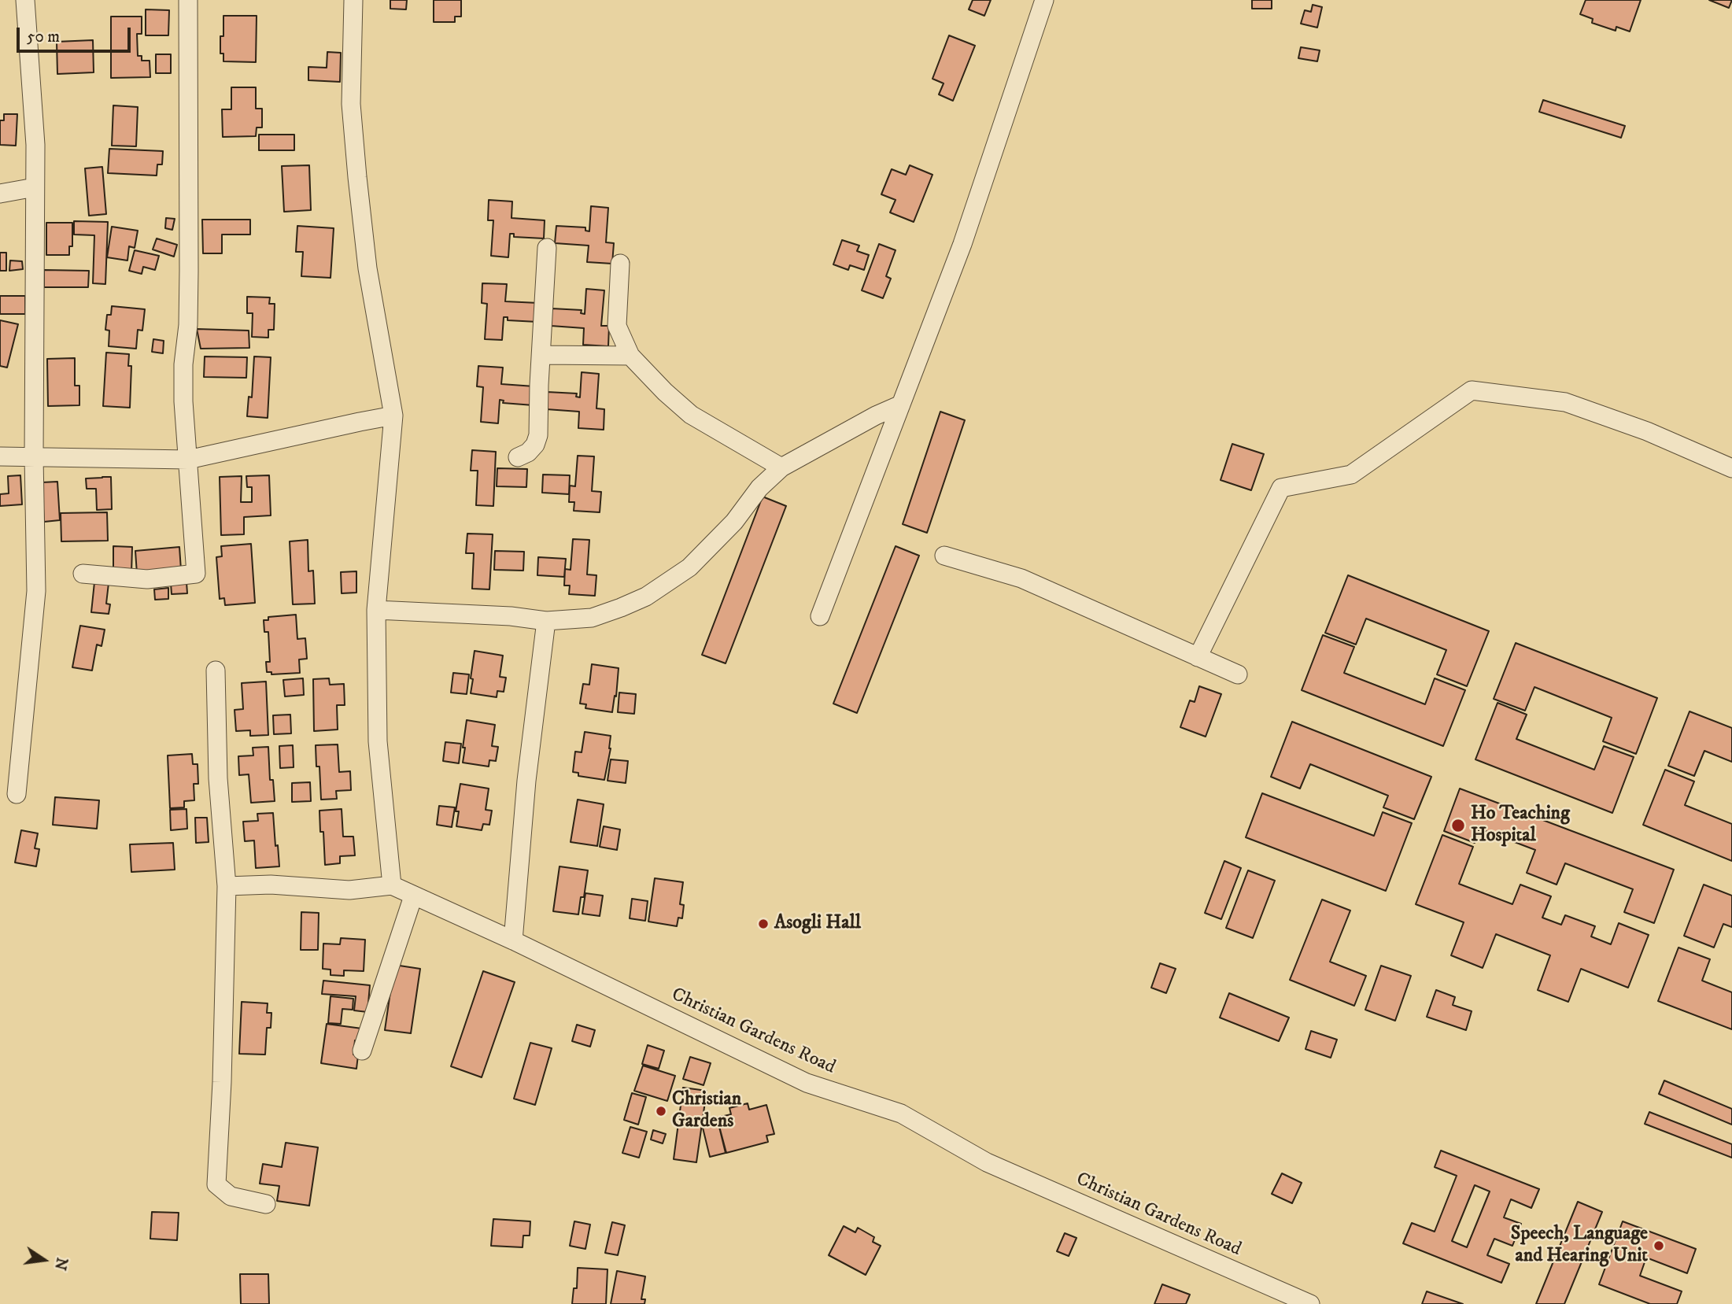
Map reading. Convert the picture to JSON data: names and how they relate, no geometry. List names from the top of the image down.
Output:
{
  "streets": {
    "street": ["Christian Gardens Road"]
  },
  "places": [
    "Ho Teaching Hospital",
    "Asogli Hall",
    "Christian Gardens",
    "Speech, Language and Hearing Unit"
  ],
  "scale_bar": "50 m",
  "north": "right"
}
